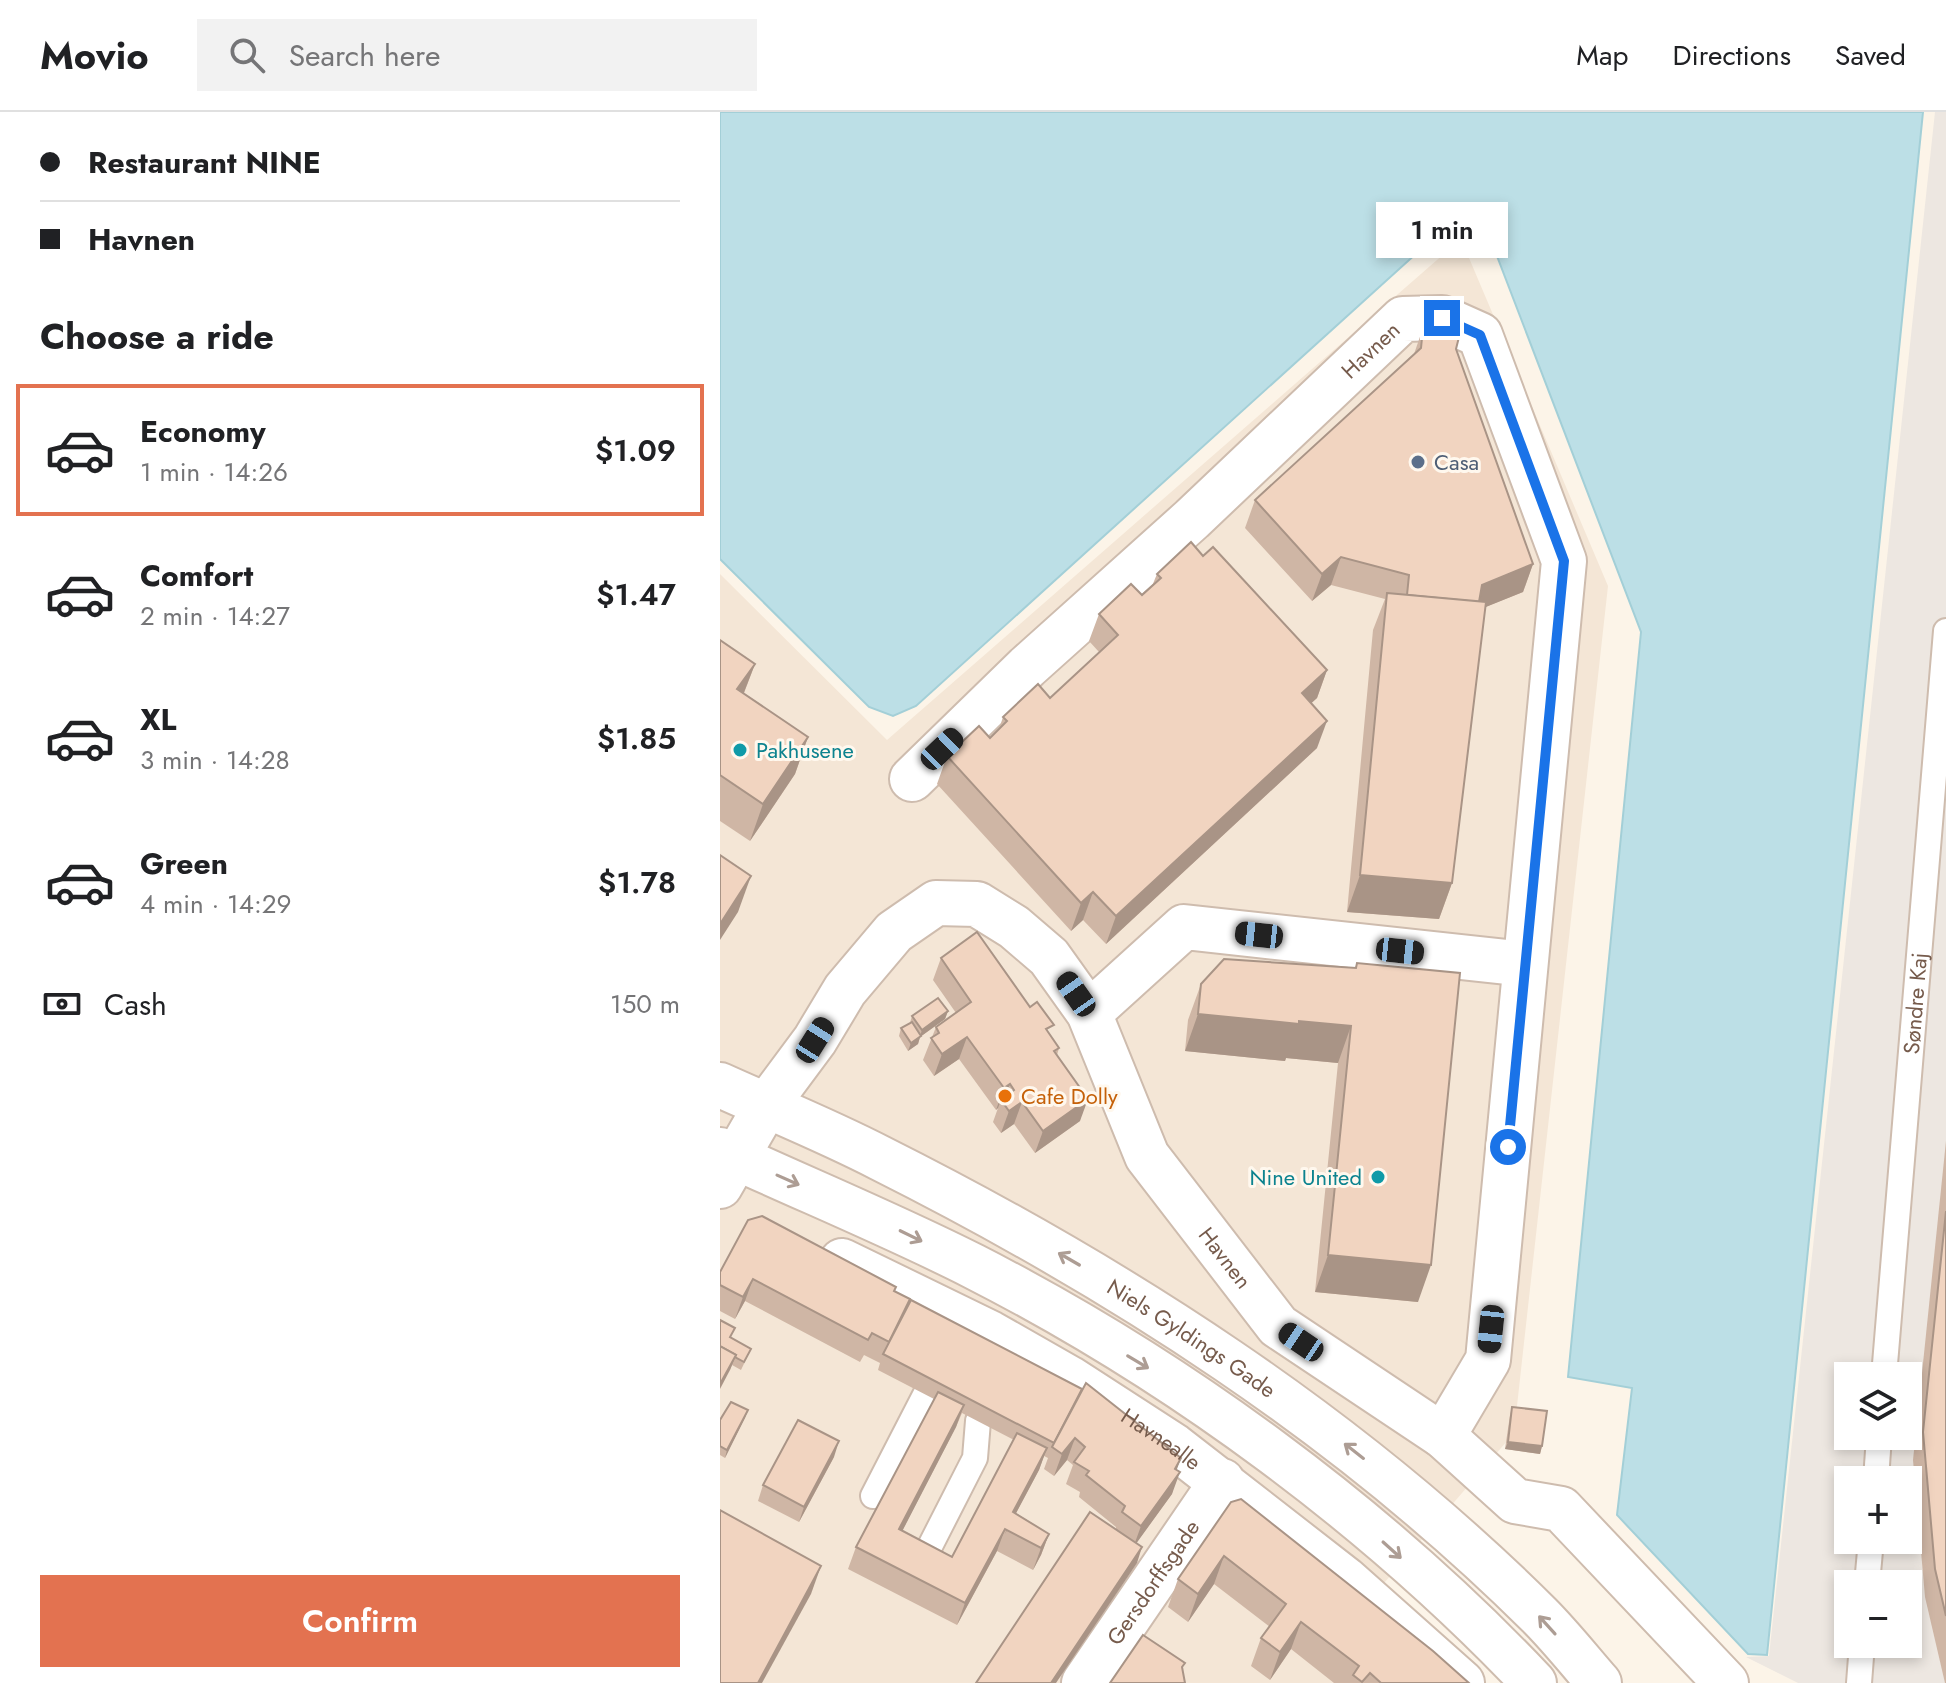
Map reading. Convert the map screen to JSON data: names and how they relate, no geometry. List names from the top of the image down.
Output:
{
  "streets": {
    "street": [
      "Havnen",
      "Niels Gyldings Gade",
      "Havnealle",
      "Gersdorffsgade"
    ],
    "lane": ["Søndre Kaj"]
  },
  "crossings": [
    ["Havnen", "Niels Gyldings Gade"],
    ["Havnealle", "Gersdorffsgade"]
  ],
  "places": [
    "Casa",
    "Pakhusene",
    "Cafe Dolly",
    "Nine United"
  ],
  "page": {
    "header": "Movio",
    "search": "Search here",
    "nav": ["Map", "Directions", "Saved"],
    "banner": ["Restaurant NINE", "Havnen"],
    "bubble": "1 min",
    "heading": "Choose a ride",
    "list": [
      {
        "name": "Economy",
        "note": "1 min · 14:26",
        "value": "$1.09"
      },
      {
        "name": "Comfort",
        "note": "2 min · 14:27",
        "value": "$1.47"
      },
      {
        "name": "XL",
        "note": "3 min · 14:28",
        "value": "$1.85"
      },
      {
        "name": "Green",
        "note": "4 min · 14:29",
        "value": "$1.78"
      }
    ],
    "pay": ["Cash", "150 m"],
    "map_buttons": ["+", "−"],
    "buttons": "Confirm"
  }
}
